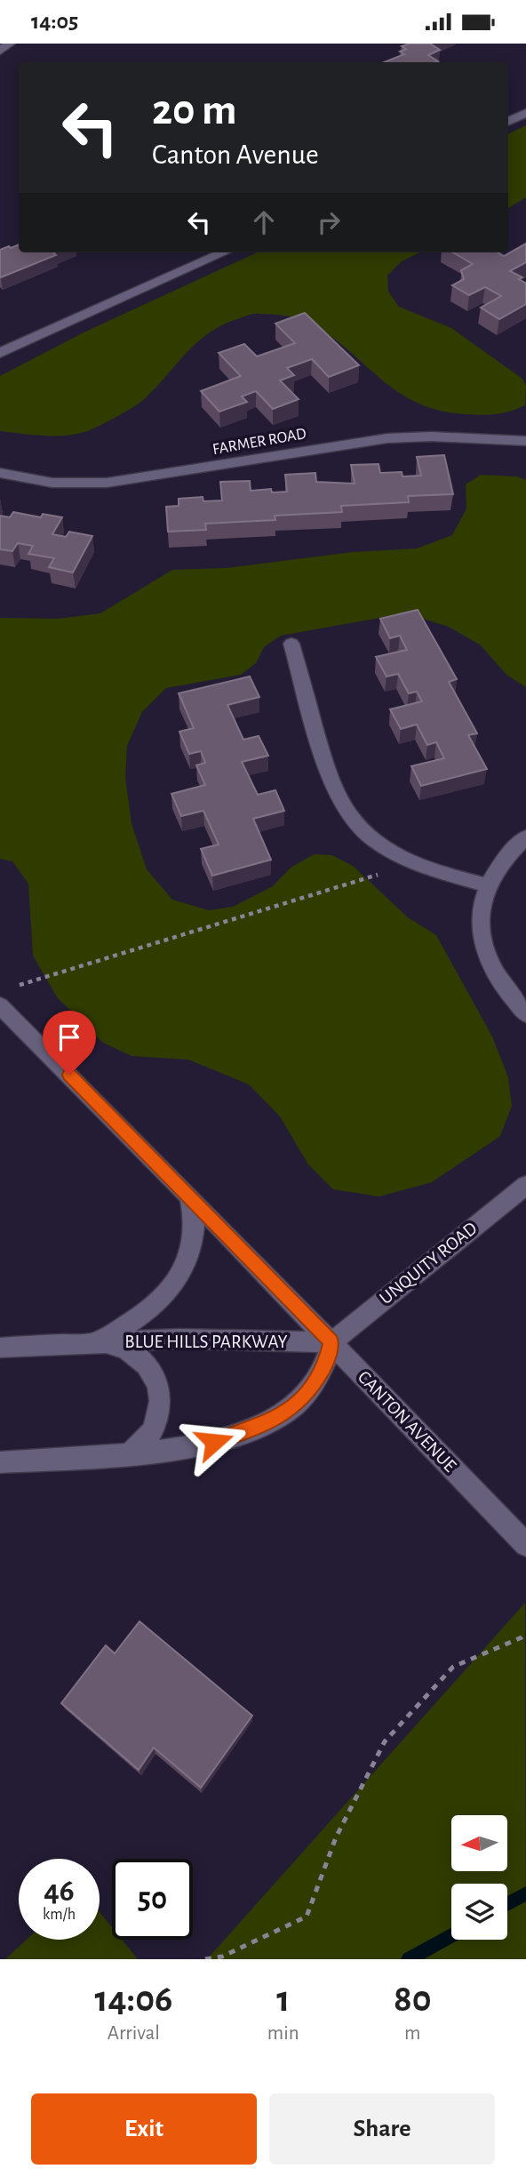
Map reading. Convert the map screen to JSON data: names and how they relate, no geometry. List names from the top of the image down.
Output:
{
  "streets": {
    "main road": [
      "FARMER ROAD",
      "UNQUITY ROAD",
      "BLUE HILLS PARKWAY",
      "CANTON AVENUE"
    ]
  },
  "crossings": [
    ["UNQUITY ROAD", "BLUE HILLS PARKWAY"],
    ["UNQUITY ROAD", "CANTON AVENUE"],
    ["BLUE HILLS PARKWAY", "CANTON AVENUE"]
  ],
  "north": "left",
  "page": {
    "status": "14:05",
    "turn": ["20 m", "Canton Avenue"],
    "speed": "46 km/h",
    "limit": "50",
    "eta": [
      "14:06",
      "Arrival",
      "1",
      "min",
      "80",
      "m"
    ],
    "buttons": ["Exit", "Share"]
  }
}
